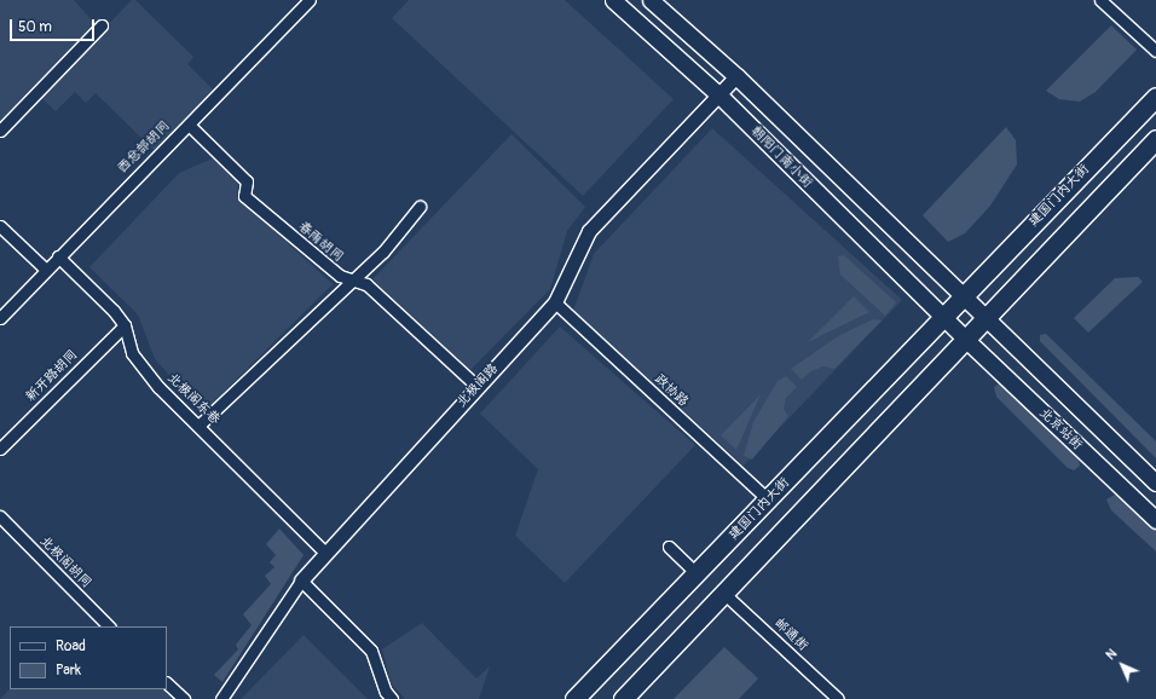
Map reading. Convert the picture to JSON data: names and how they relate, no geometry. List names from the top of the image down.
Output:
{
  "streets": {
    "highway": ["建国门内大街"],
    "main road": ["朝阳门南小街", "北京站街"],
    "street": [
      "西总部胡同",
      "春雨胡同",
      "新开路胡同",
      "北极阁路",
      "政协路",
      "北极阁东巷",
      "北极阁胡同",
      "邮通街"
    ]
  },
  "crossings": [
    ["西总部胡同", "春雨胡同"],
    ["西总部胡同", "北极阁东巷"],
    ["朝阳门南小街", "建国门内大街"],
    ["朝阳门南小街", "北极阁路"],
    ["朝阳门南小街", "北京站街"],
    ["建国门内大街", "政协路"],
    ["春雨胡同", "北极阁路"],
    ["新开路胡同", "北极阁东巷"],
    ["北极阁路", "政协路"],
    ["北极阁路", "北极阁东巷"]
  ],
  "legend": ["Road", "Park"],
  "scale_bar": "50 m",
  "north": "top left"
}
